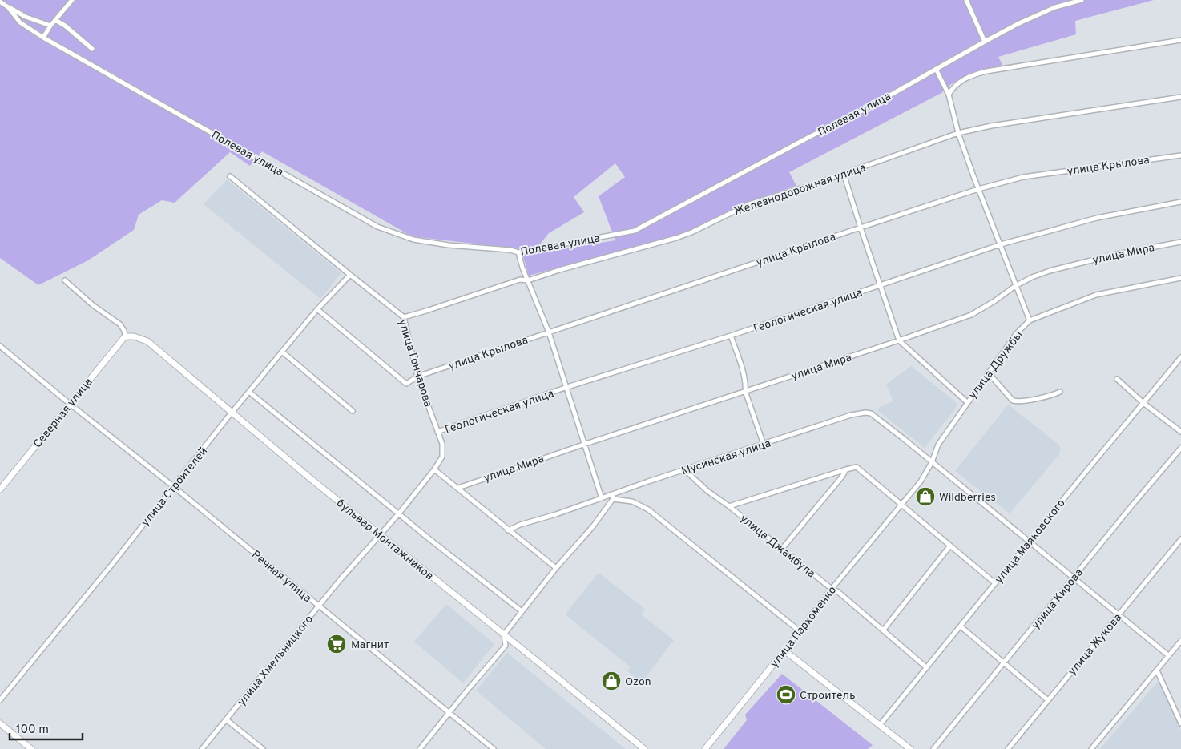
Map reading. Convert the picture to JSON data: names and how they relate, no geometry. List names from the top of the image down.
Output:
{
  "streets": {
    "street": [
      "Полевая улица",
      "улица Крылова",
      "Железнодорожная улица",
      "улица Мира",
      "Геологическая улица",
      "улица Гончарова",
      "улица Дружбы",
      "Северная улица",
      "Мусинская улица",
      "улица Строителей",
      "бульвар Монтажников",
      "улица Маяковского",
      "улица Джамбула",
      "Речная улица",
      "улица Кирова",
      "улица Пархоменко",
      "улица Жукова",
      "улица Хмельницкого"
    ]
  },
  "crossings": [
    ["улица Крылова", "улица Гончарова"],
    ["улица Крылова", "улица Строителей"],
    ["Железнодорожная улица", "улица Гончарова"],
    ["Геологическая улица", "улица Гончарова"],
    ["улица Гончарова", "улица Строителей"],
    ["улица Гончарова", "бульвар Монтажников"],
    ["улица Гончарова", "улица Хмельницкого"],
    ["улица Дружбы", "Мусинская улица"],
    ["улица Дружбы", "улица Пархоменко"],
    ["Северная улица", "бульвар Монтажников"],
    ["Северная улица", "Речная улица"],
    ["Мусинская улица", "улица Маяковского"],
    ["Мусинская улица", "улица Джамбула"],
    ["Мусинская улица", "улица Кирова"],
    ["Мусинская улица", "улица Жукова"],
    ["улица Строителей", "бульвар Монтажников"],
    ["улица Строителей", "Речная улица"],
    ["бульвар Монтажников", "улица Хмельницкого"],
    ["улица Маяковского", "улица Джамбула"],
    ["улица Джамбула", "улица Пархоменко"],
    ["Речная улица", "улица Хмельницкого"]
  ],
  "places": {
    "shop": ["Wildberries", "Ozon"],
    "supermarket": ["Магнит"],
    "sports": ["Строитель"]
  },
  "scale_bar": "100 m"
}
